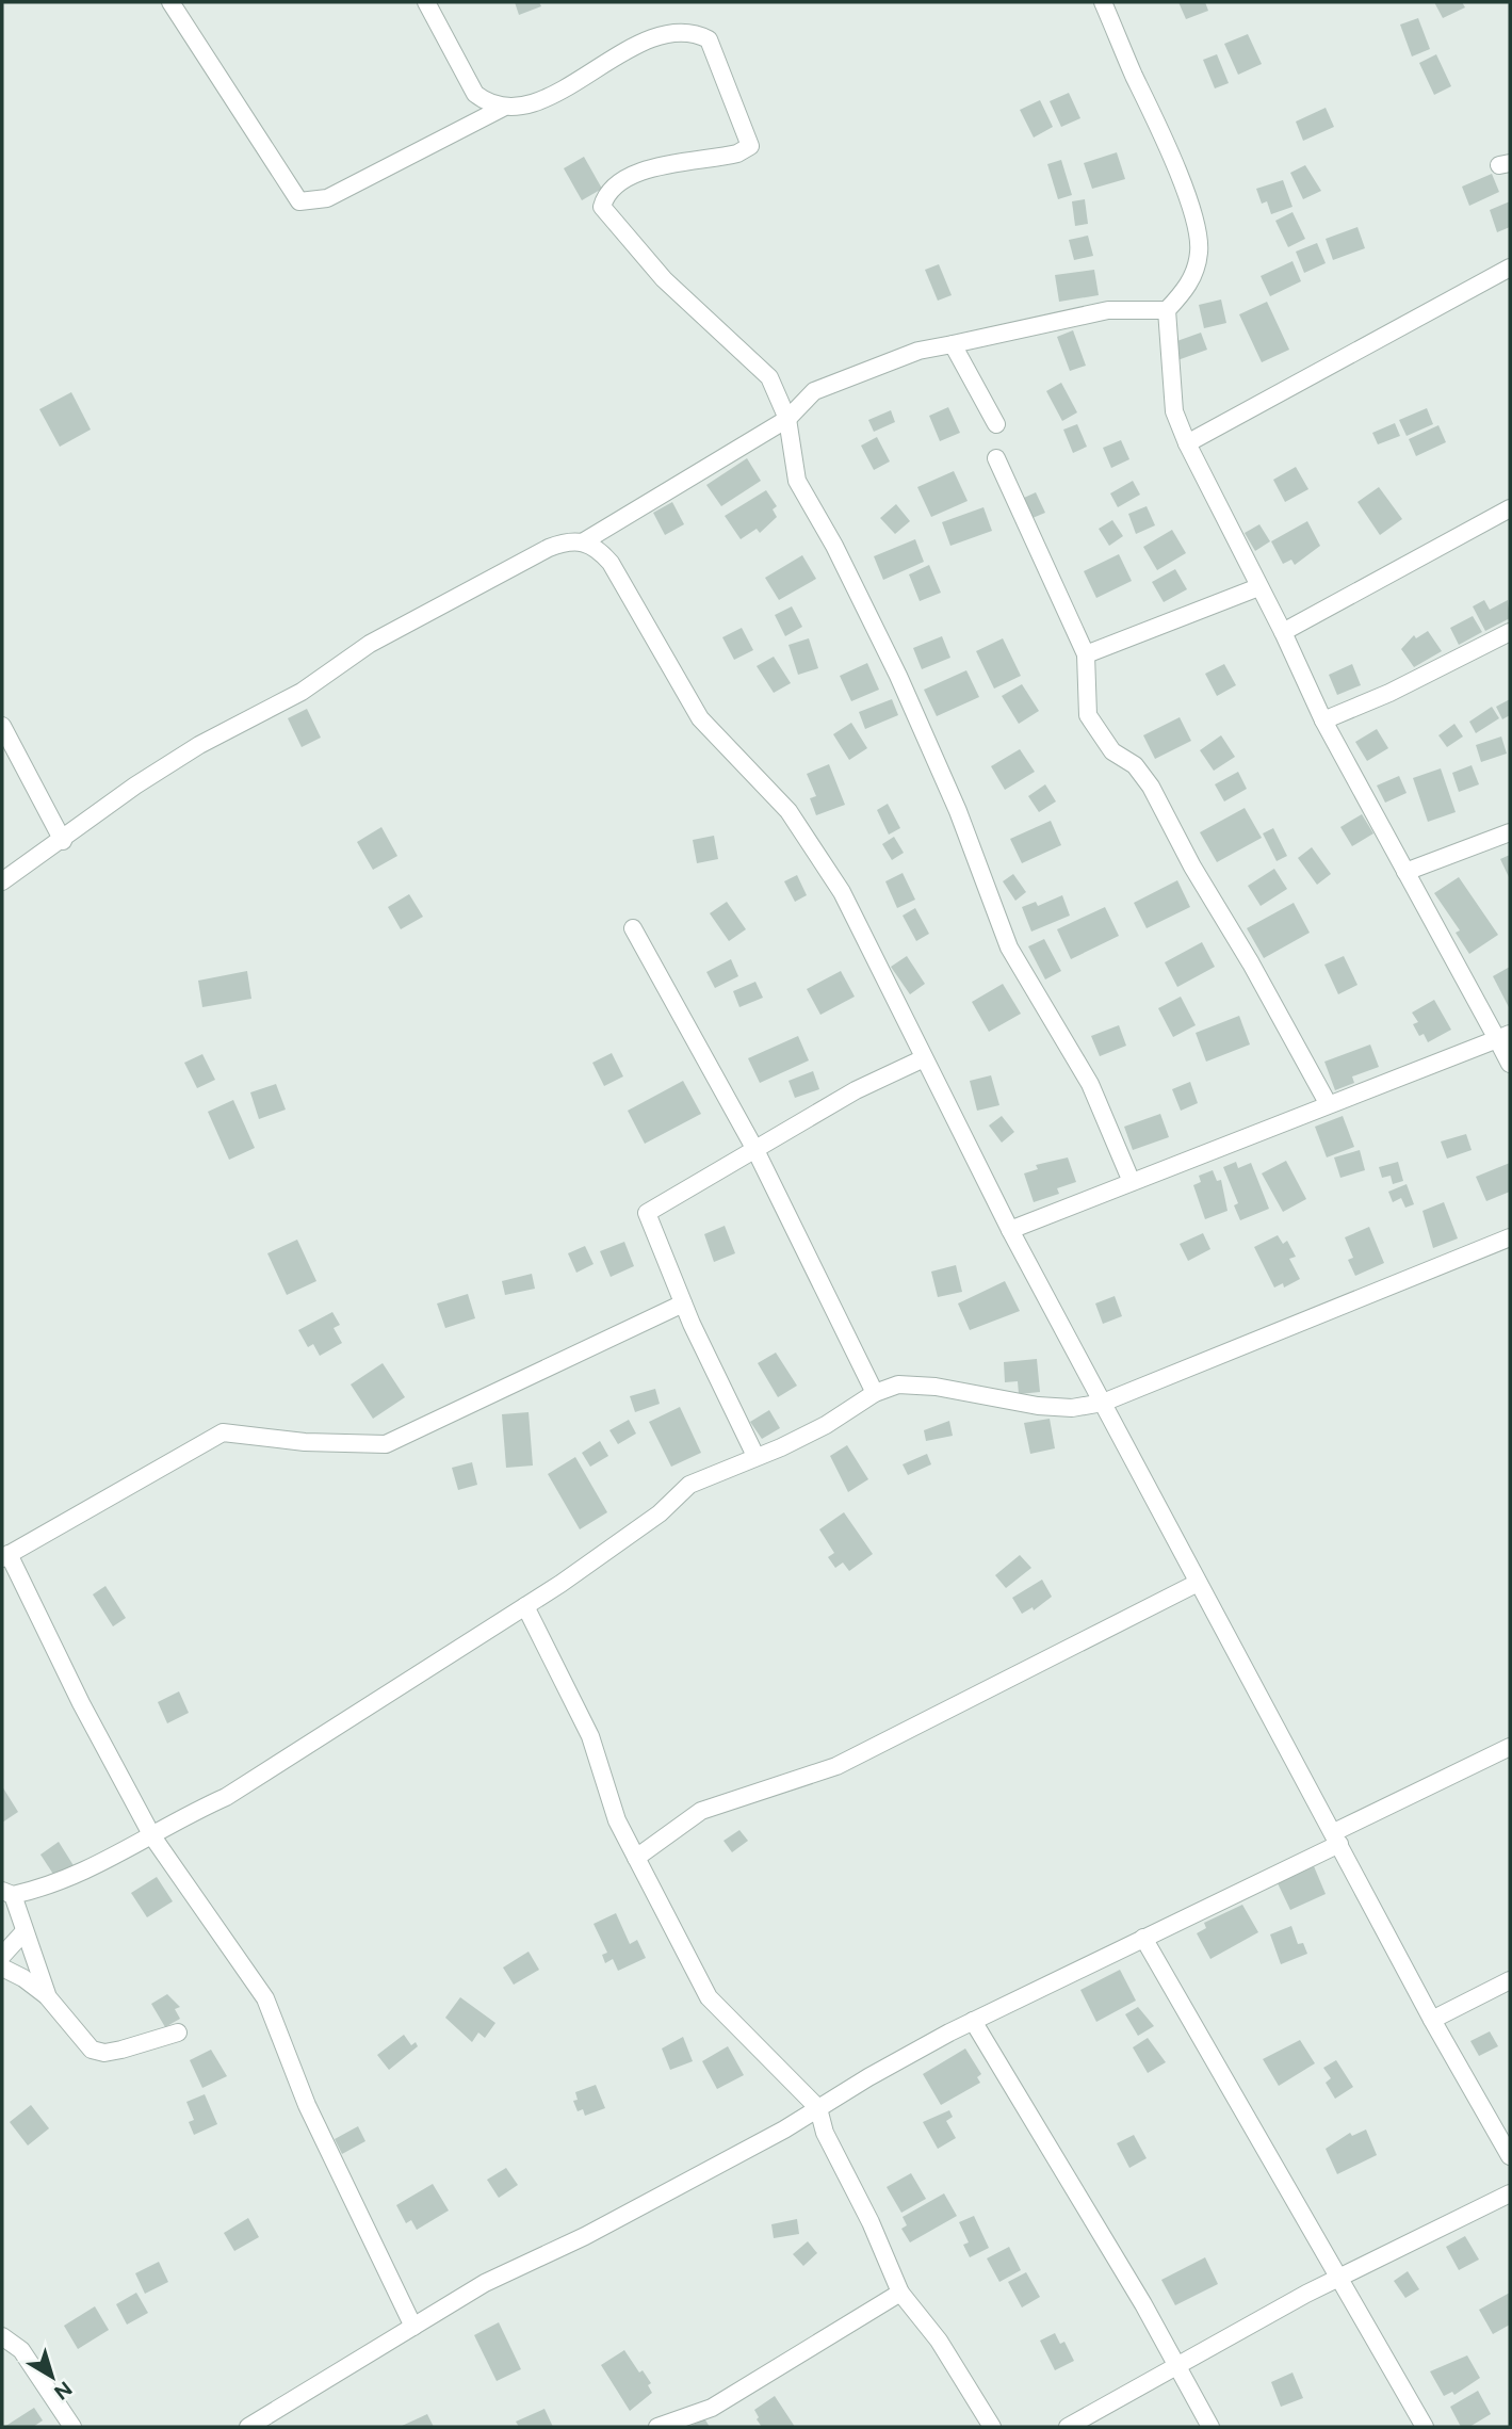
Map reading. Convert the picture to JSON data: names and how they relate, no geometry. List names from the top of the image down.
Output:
{
  "north": "bottom right"
}
